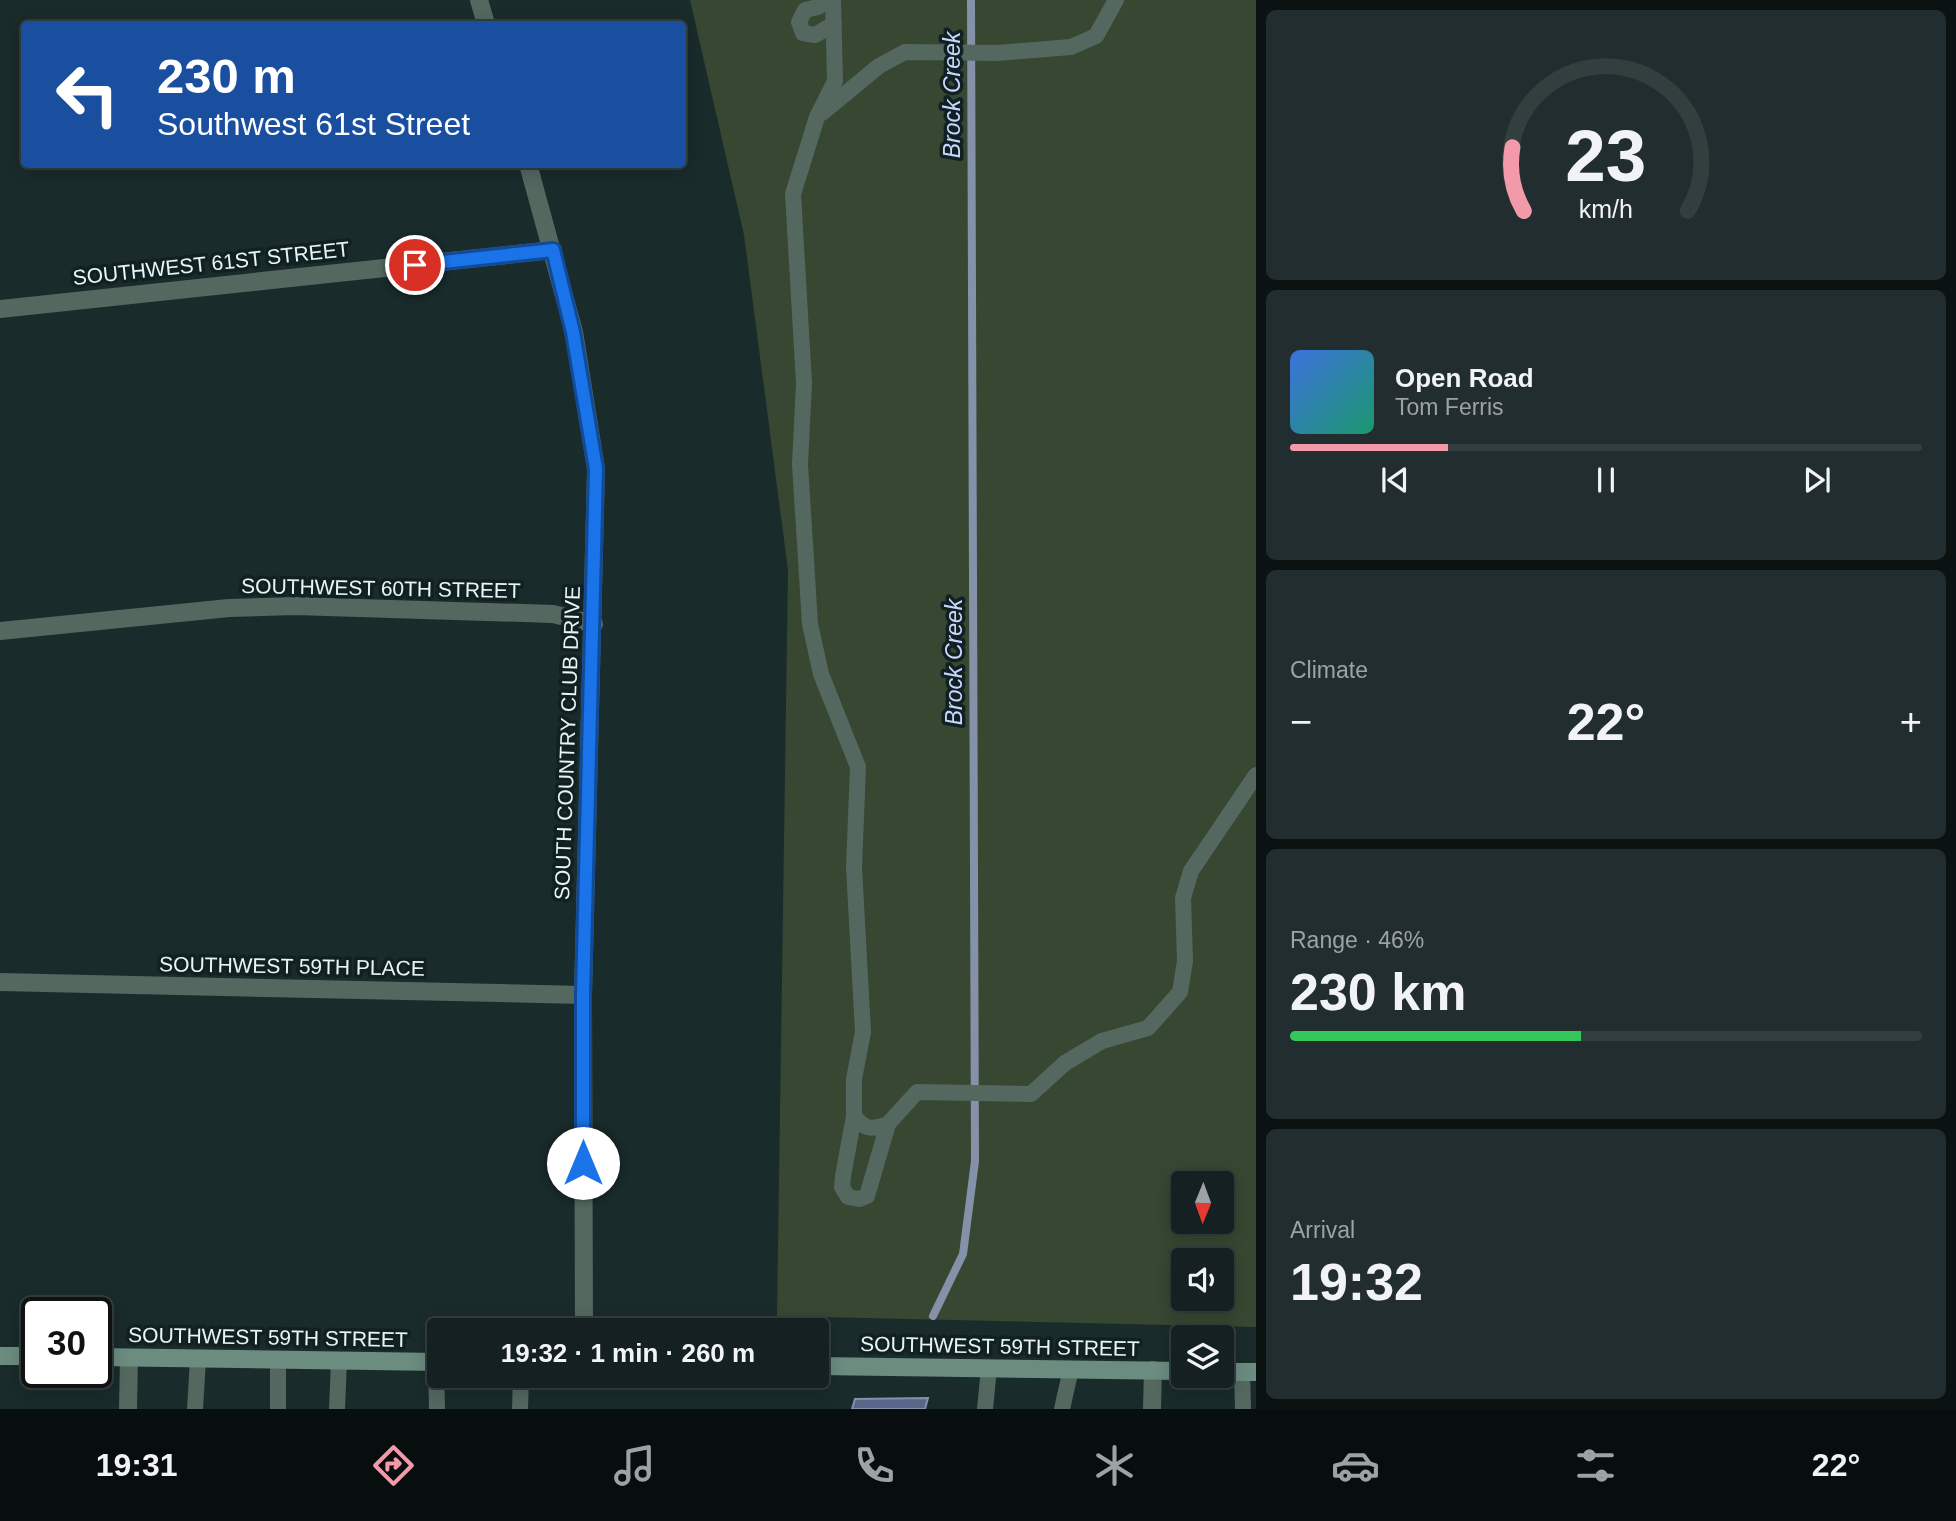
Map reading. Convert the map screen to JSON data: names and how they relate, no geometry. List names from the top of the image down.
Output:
{
  "streets": {
    "main road": ["SOUTHWEST 59TH STREET"],
    "street": [
      "SOUTHWEST 61ST STREET",
      "SOUTHWEST 60TH STREET",
      "SOUTH COUNTRY CLUB DRIVE",
      "SOUTHWEST 59TH PLACE"
    ]
  },
  "crossings": [
    ["SOUTHWEST 61ST STREET", "SOUTH COUNTRY CLUB DRIVE"],
    ["SOUTHWEST 60TH STREET", "SOUTH COUNTRY CLUB DRIVE"],
    ["SOUTH COUNTRY CLUB DRIVE", "SOUTHWEST 59TH PLACE"]
  ],
  "water": ["Brock Creek"],
  "north": "bottom",
  "page": {
    "turn": ["230 m", "Southwest 61st Street"],
    "song": ["Open Road", "Tom Ferris"],
    "tile": [
      "Climate",
      ["Range · 46%", "230 km"],
      ["Arrival", "19:32"]
    ],
    "heat": ["−", "22°", "+"],
    "limit": "30",
    "trip": "19:32 · 1 min · 260 m",
    "tabs": ["19:31", "22°"],
    "gauge": ["23", "km/h"]
  }
}
